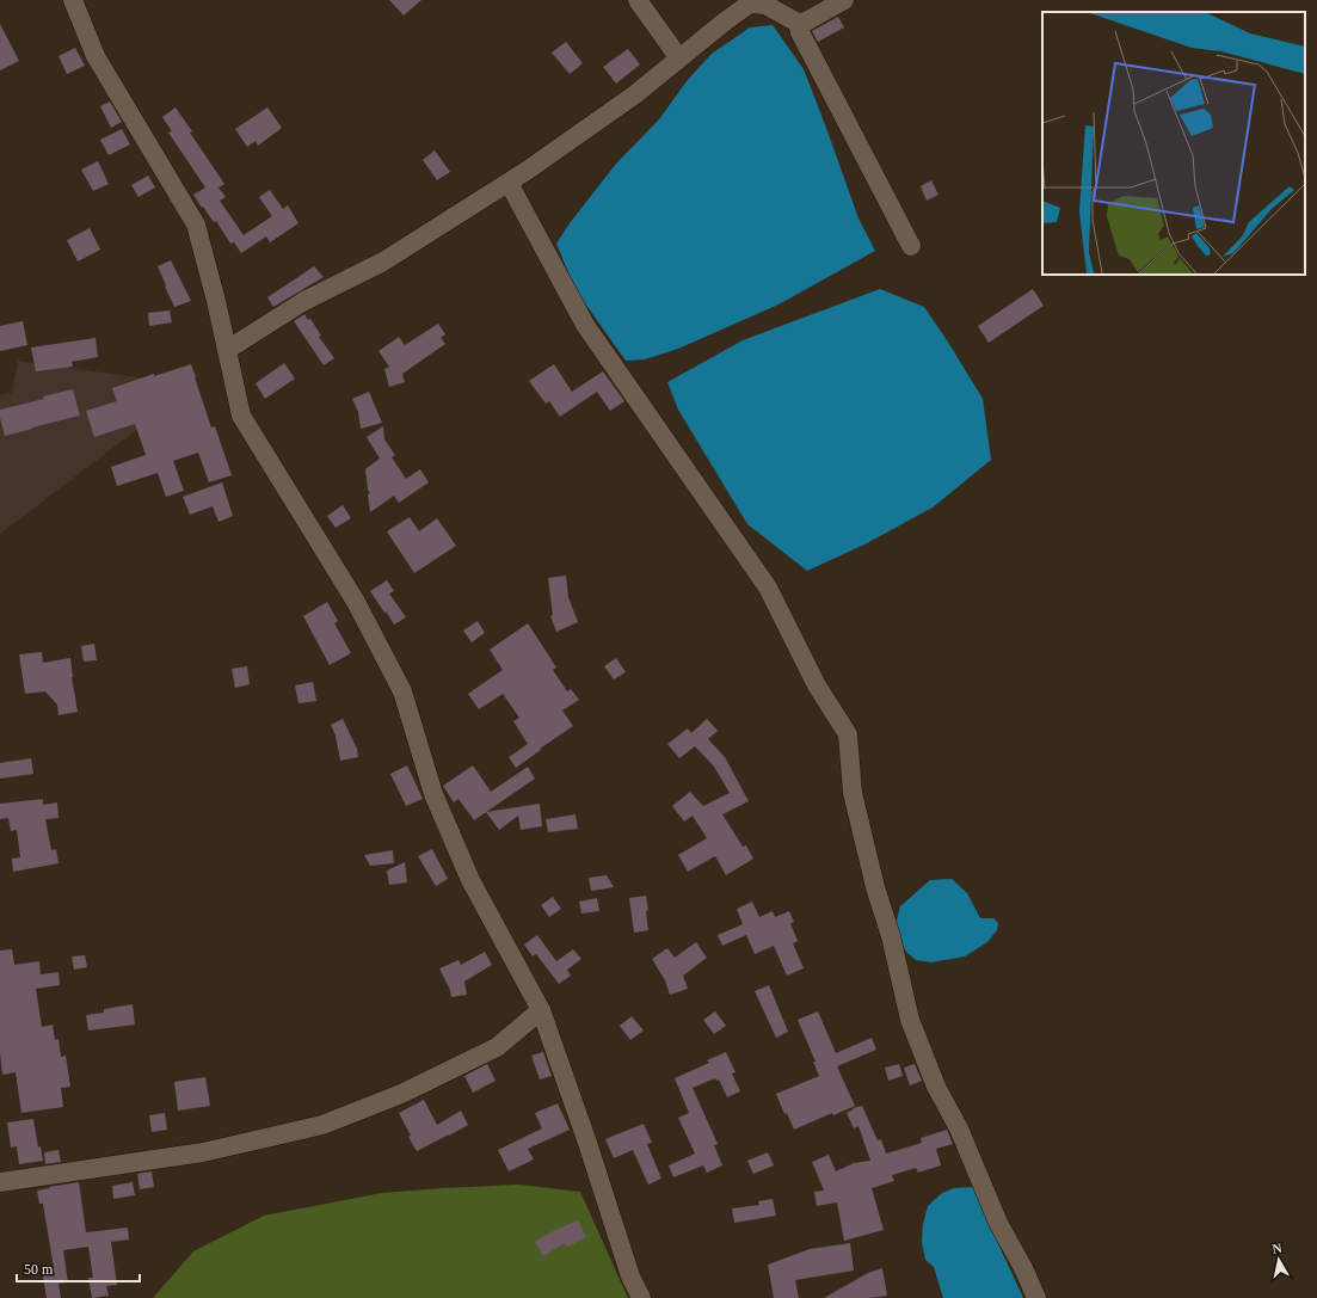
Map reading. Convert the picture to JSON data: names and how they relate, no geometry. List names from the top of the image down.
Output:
{
  "scale_bar": "50 m",
  "north": "top"
}
